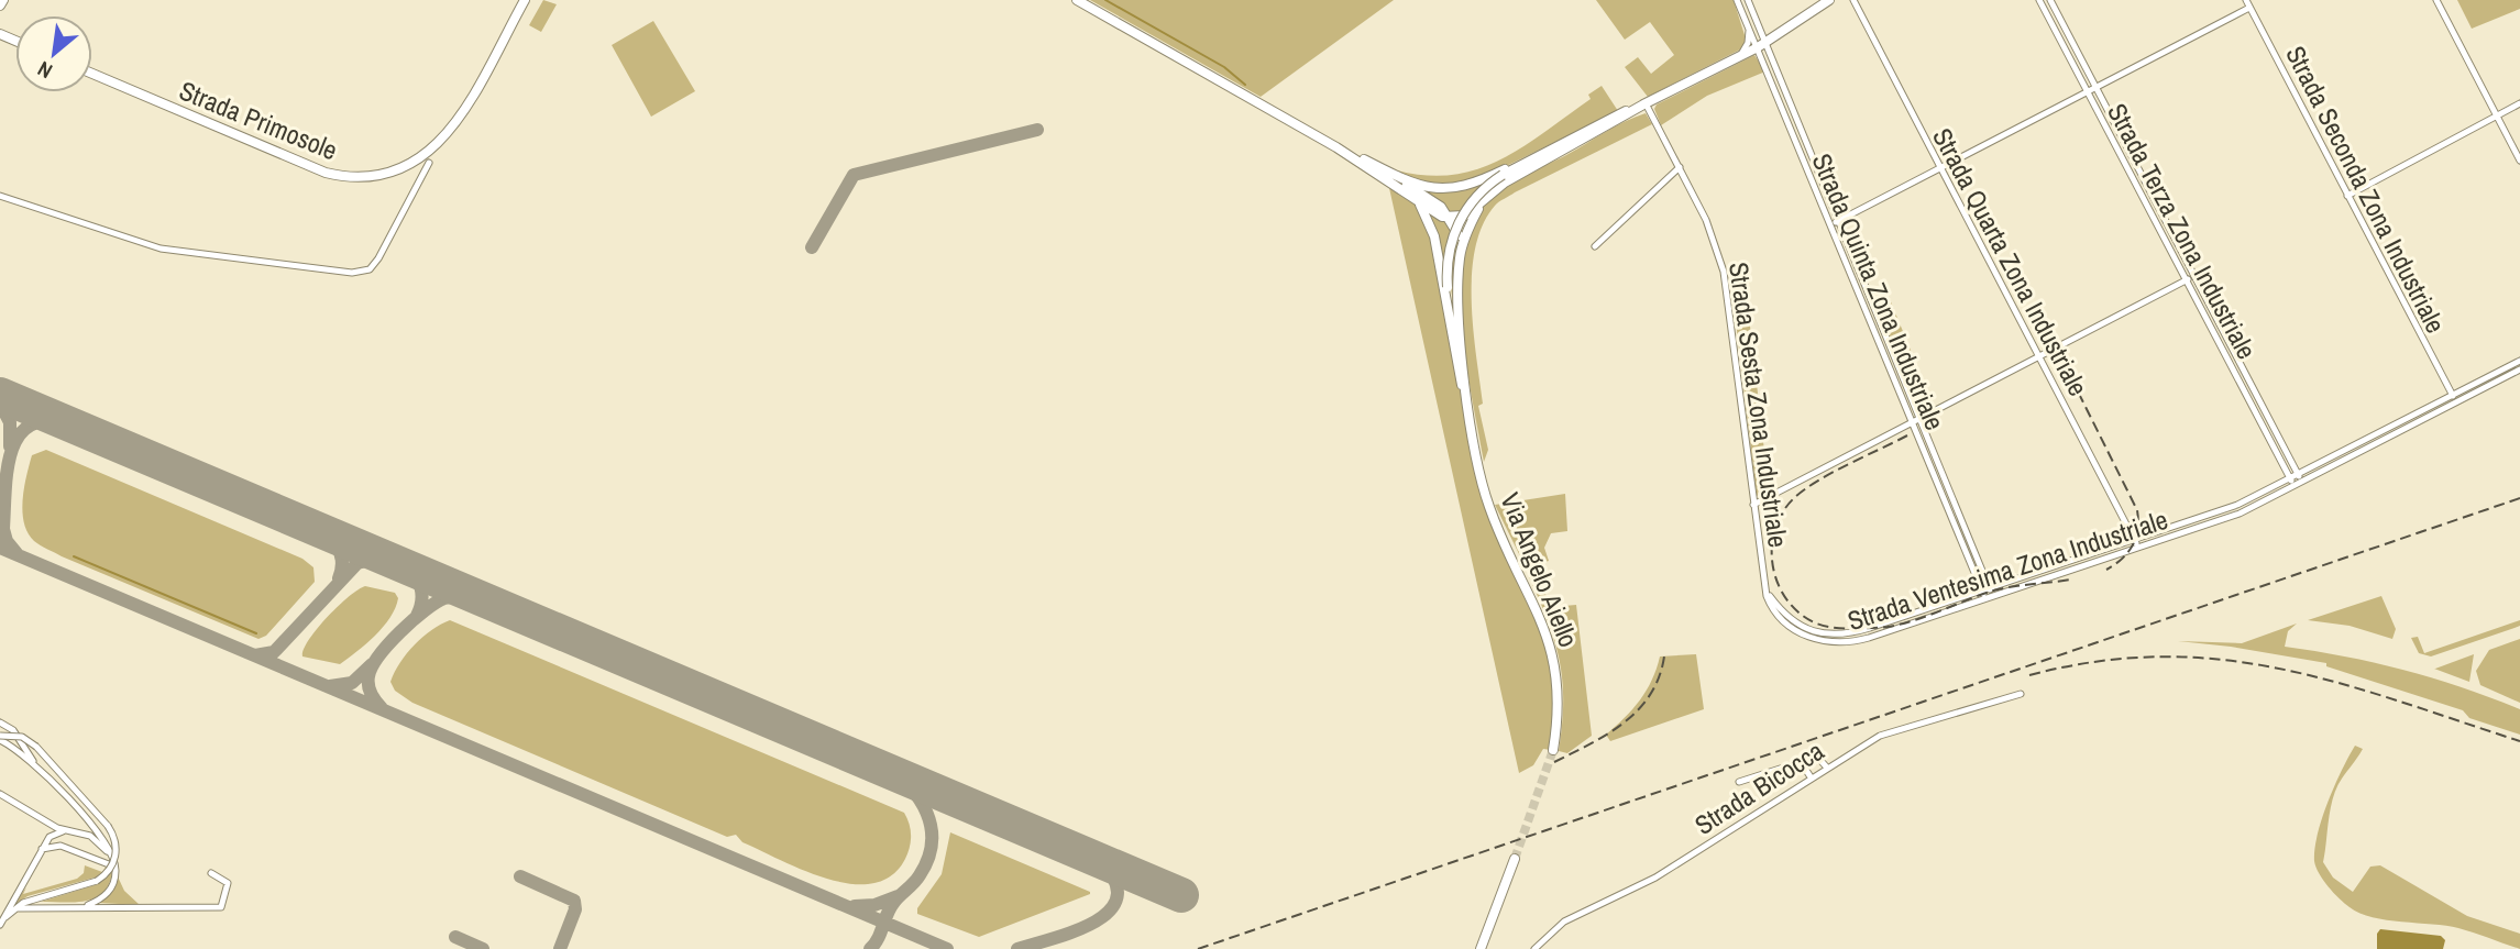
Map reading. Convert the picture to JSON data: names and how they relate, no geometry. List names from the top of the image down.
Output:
{
  "streets": {
    "main road": ["Strada Primosole", "Via Angelo Aiello"],
    "street": [
      "Strada Seconda Zona Industriale",
      "Strada Terza Zona Industriale",
      "Strada Quarta Zona Industriale",
      "Strada Quinta Zona Industriale",
      "Strada Sesta Zona Industriale",
      "Strada Ventesima Zona Industriale",
      "Strada Bicocca"
    ]
  },
  "crossings": [
    ["Strada Seconda Zona Industriale", "Strada Ventesima Zona Industriale"],
    ["Strada Terza Zona Industriale", "Strada Ventesima Zona Industriale"],
    ["Strada Quarta Zona Industriale", "Strada Ventesima Zona Industriale"],
    ["Strada Quinta Zona Industriale", "Strada Ventesima Zona Industriale"],
    ["Strada Sesta Zona Industriale", "Strada Ventesima Zona Industriale"]
  ],
  "north": "bottom left"
}
